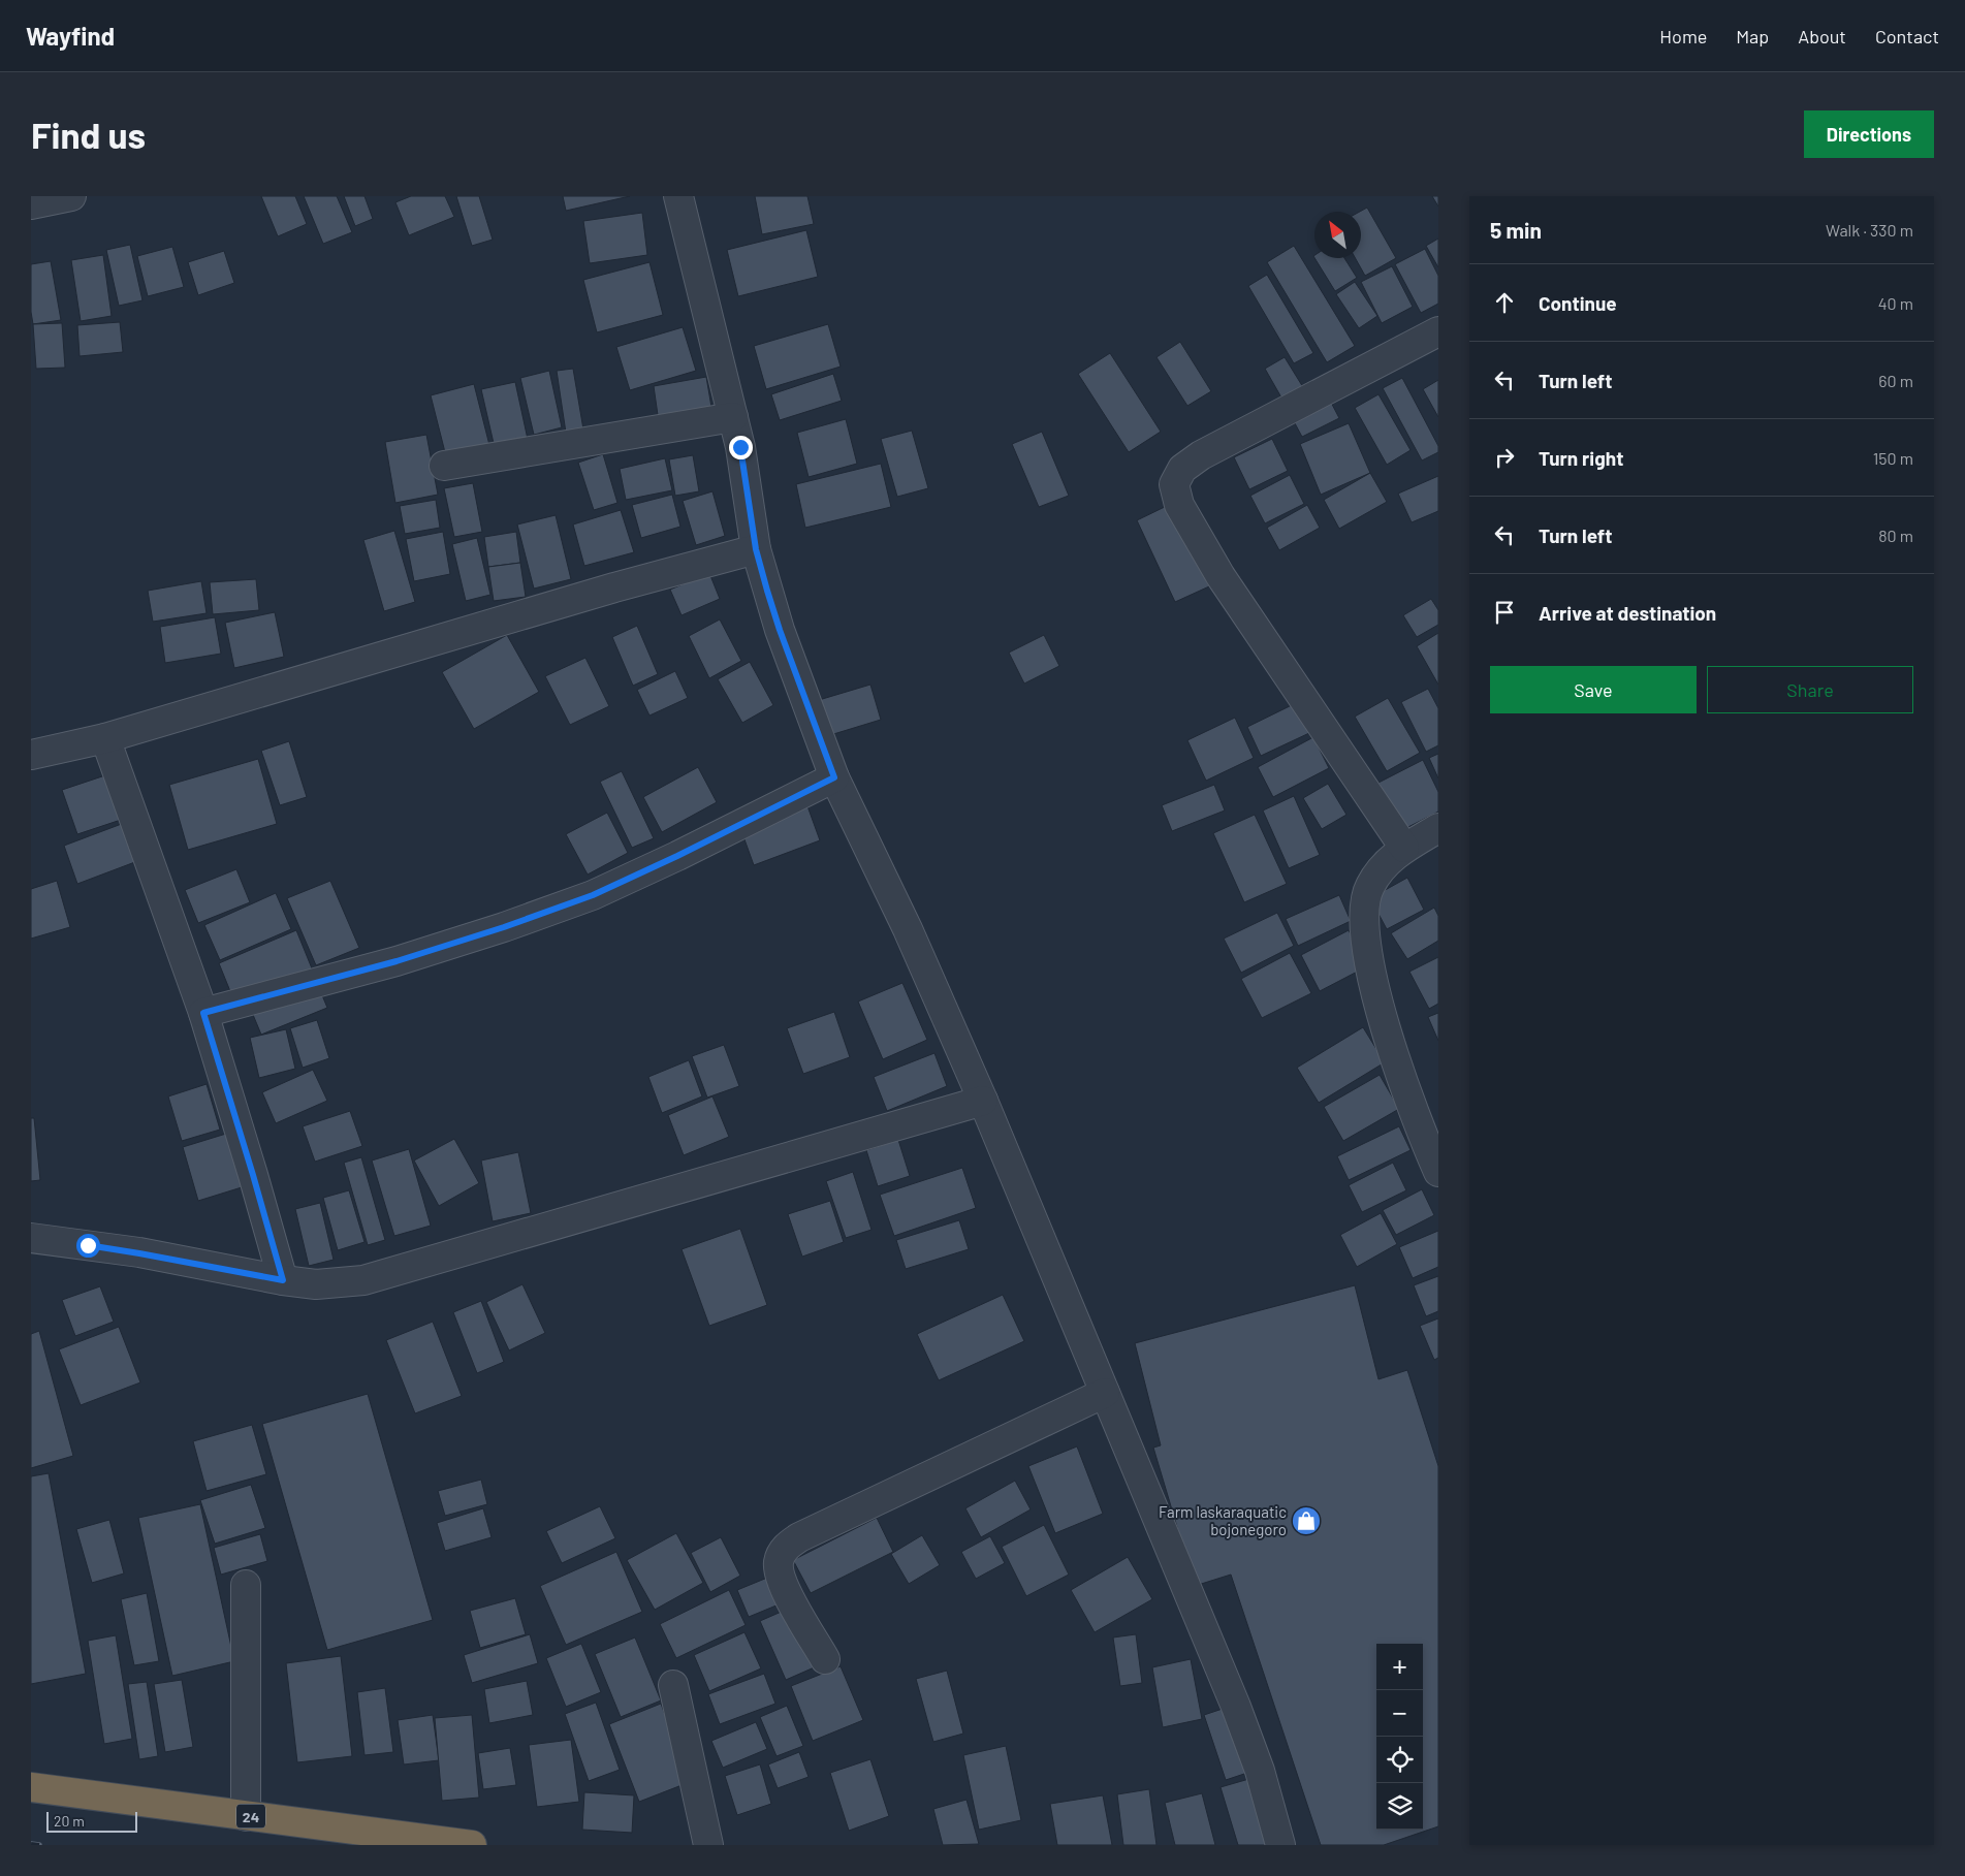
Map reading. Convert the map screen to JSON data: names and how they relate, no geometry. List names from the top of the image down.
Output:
{
  "streets": {
    "highway": ["24"]
  },
  "places": {
    "shop": ["Farm laskaraquatic bojonegoro"]
  },
  "scale_bar": "20 m",
  "north": "top left",
  "page": {
    "header": "Wayfind",
    "nav": [
      "Home",
      "Map",
      "About",
      "Contact"
    ],
    "buttons": [
      "Directions",
      ["Save", "Share"]
    ],
    "title": "Find us",
    "heading": ["5 min", "Walk · 330 m"],
    "list": [
      ["Continue", "40 m"],
      ["Turn left", "60 m"],
      ["Turn right", "150 m"],
      ["Turn left", "80 m"],
      "Arrive at destination"
    ],
    "map_buttons": ["+", "−"],
    "scale": "20 m"
  }
}
